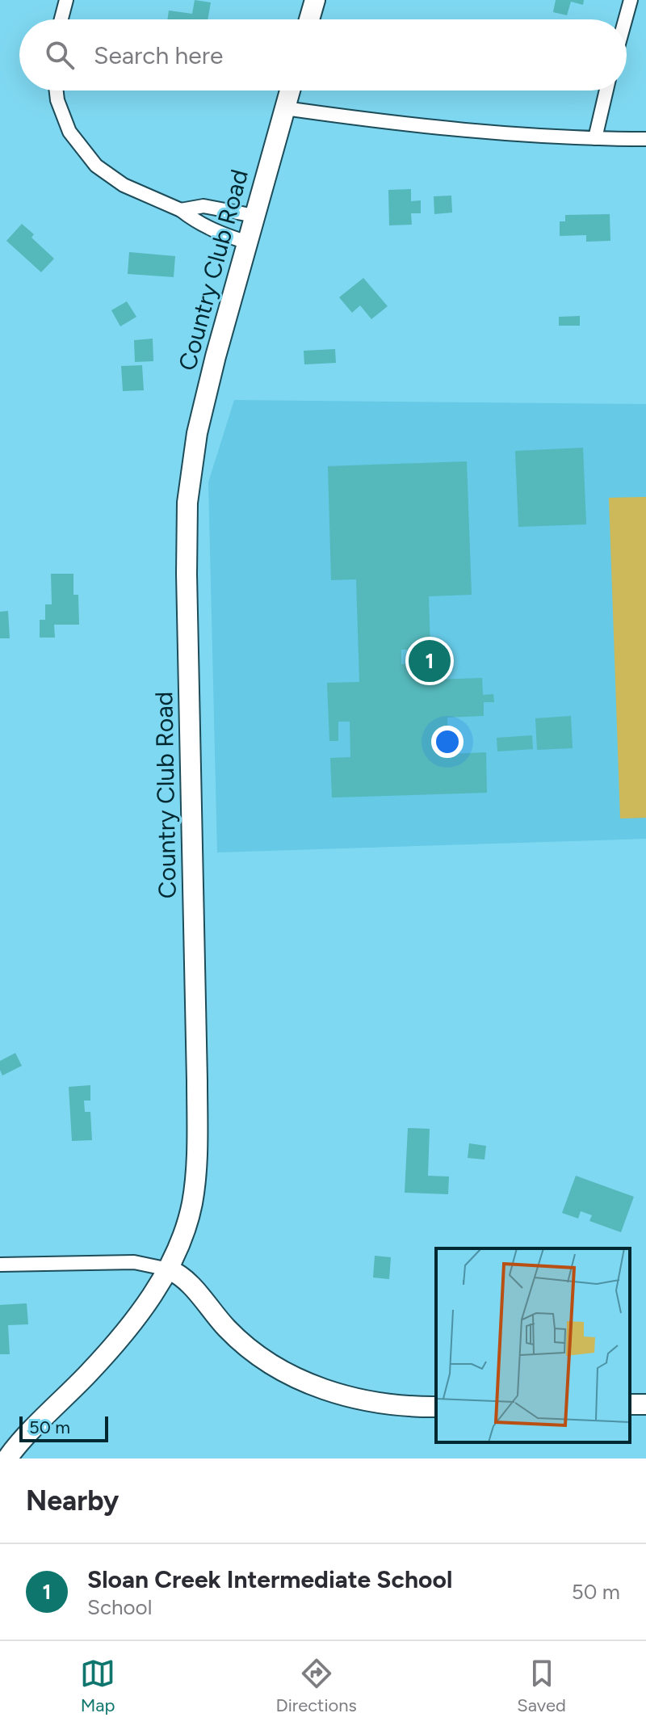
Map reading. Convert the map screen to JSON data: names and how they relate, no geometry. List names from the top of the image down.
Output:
{
  "streets": {
    "main road": ["Country Club Road"]
  },
  "scale_bar": "50 m",
  "page": {
    "search": "Search here",
    "pins": "1",
    "scale": "50 m",
    "heading": "Nearby",
    "list": [
      {
        "mark": "1",
        "name": "Sloan Creek Intermediate School",
        "note": "School",
        "value": "50 m"
      }
    ],
    "nav": ["Map", "Directions", "Saved"]
  }
}
